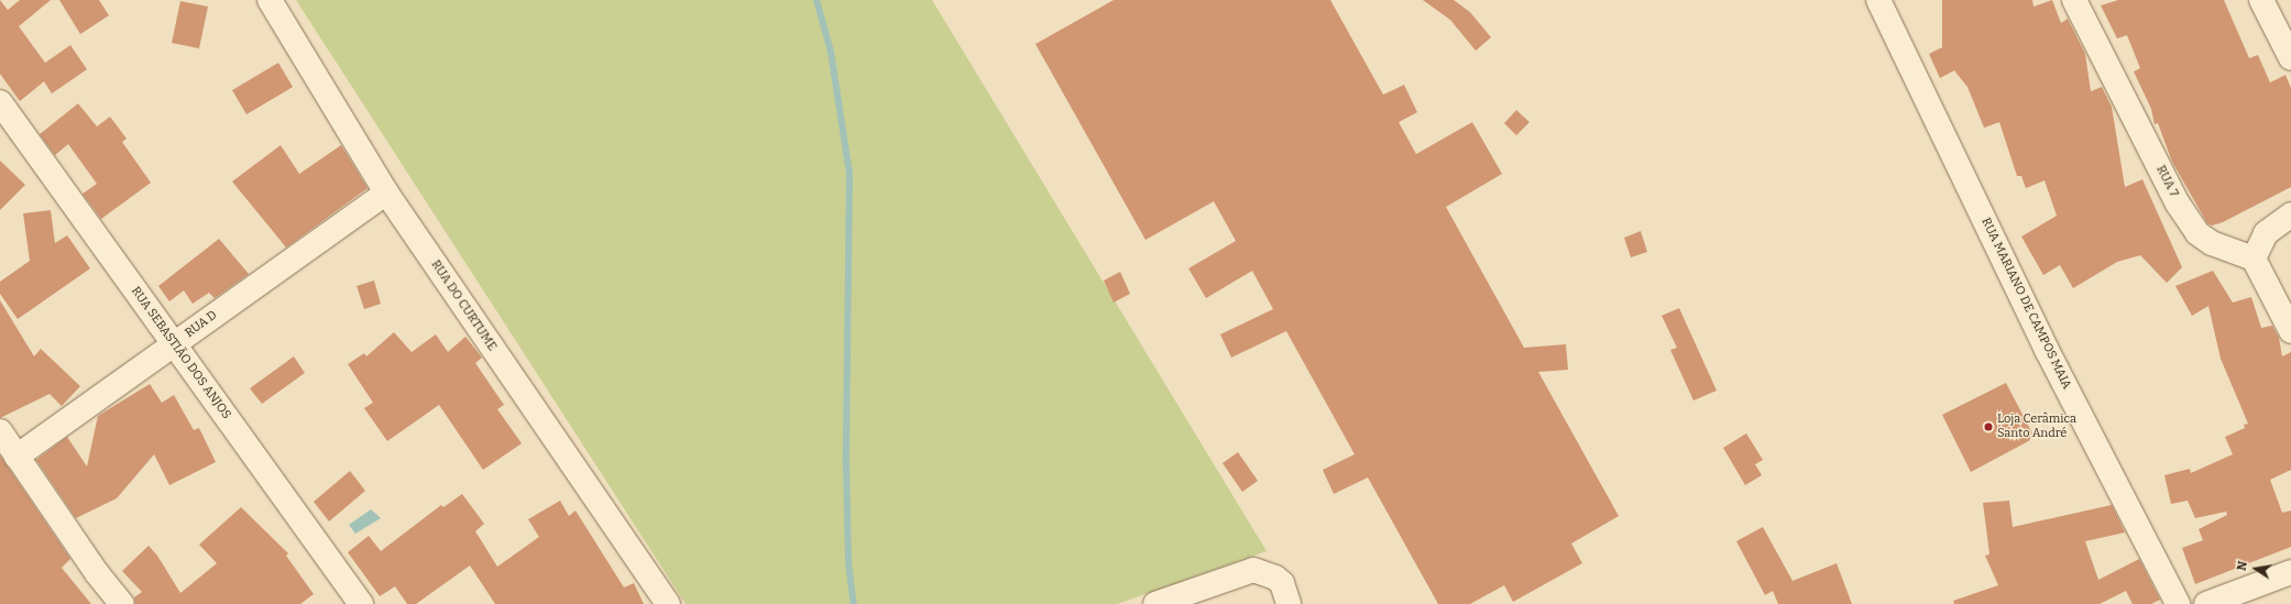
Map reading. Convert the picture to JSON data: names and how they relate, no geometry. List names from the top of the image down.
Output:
{
  "streets": {
    "street": [
      "RUA 7",
      "RUA MARIANO DE CAMPOS MAIA",
      "RUA DO CURTUME",
      "RUA D",
      "RUA SEBASTIÃO DOS ANJOS"
    ]
  },
  "crossings": [
    ["RUA DO CURTUME", "RUA D"],
    ["RUA D", "RUA SEBASTIÃO DOS ANJOS"]
  ],
  "places": ["Loja Cerâmica Santo André"],
  "north": "left"
}
